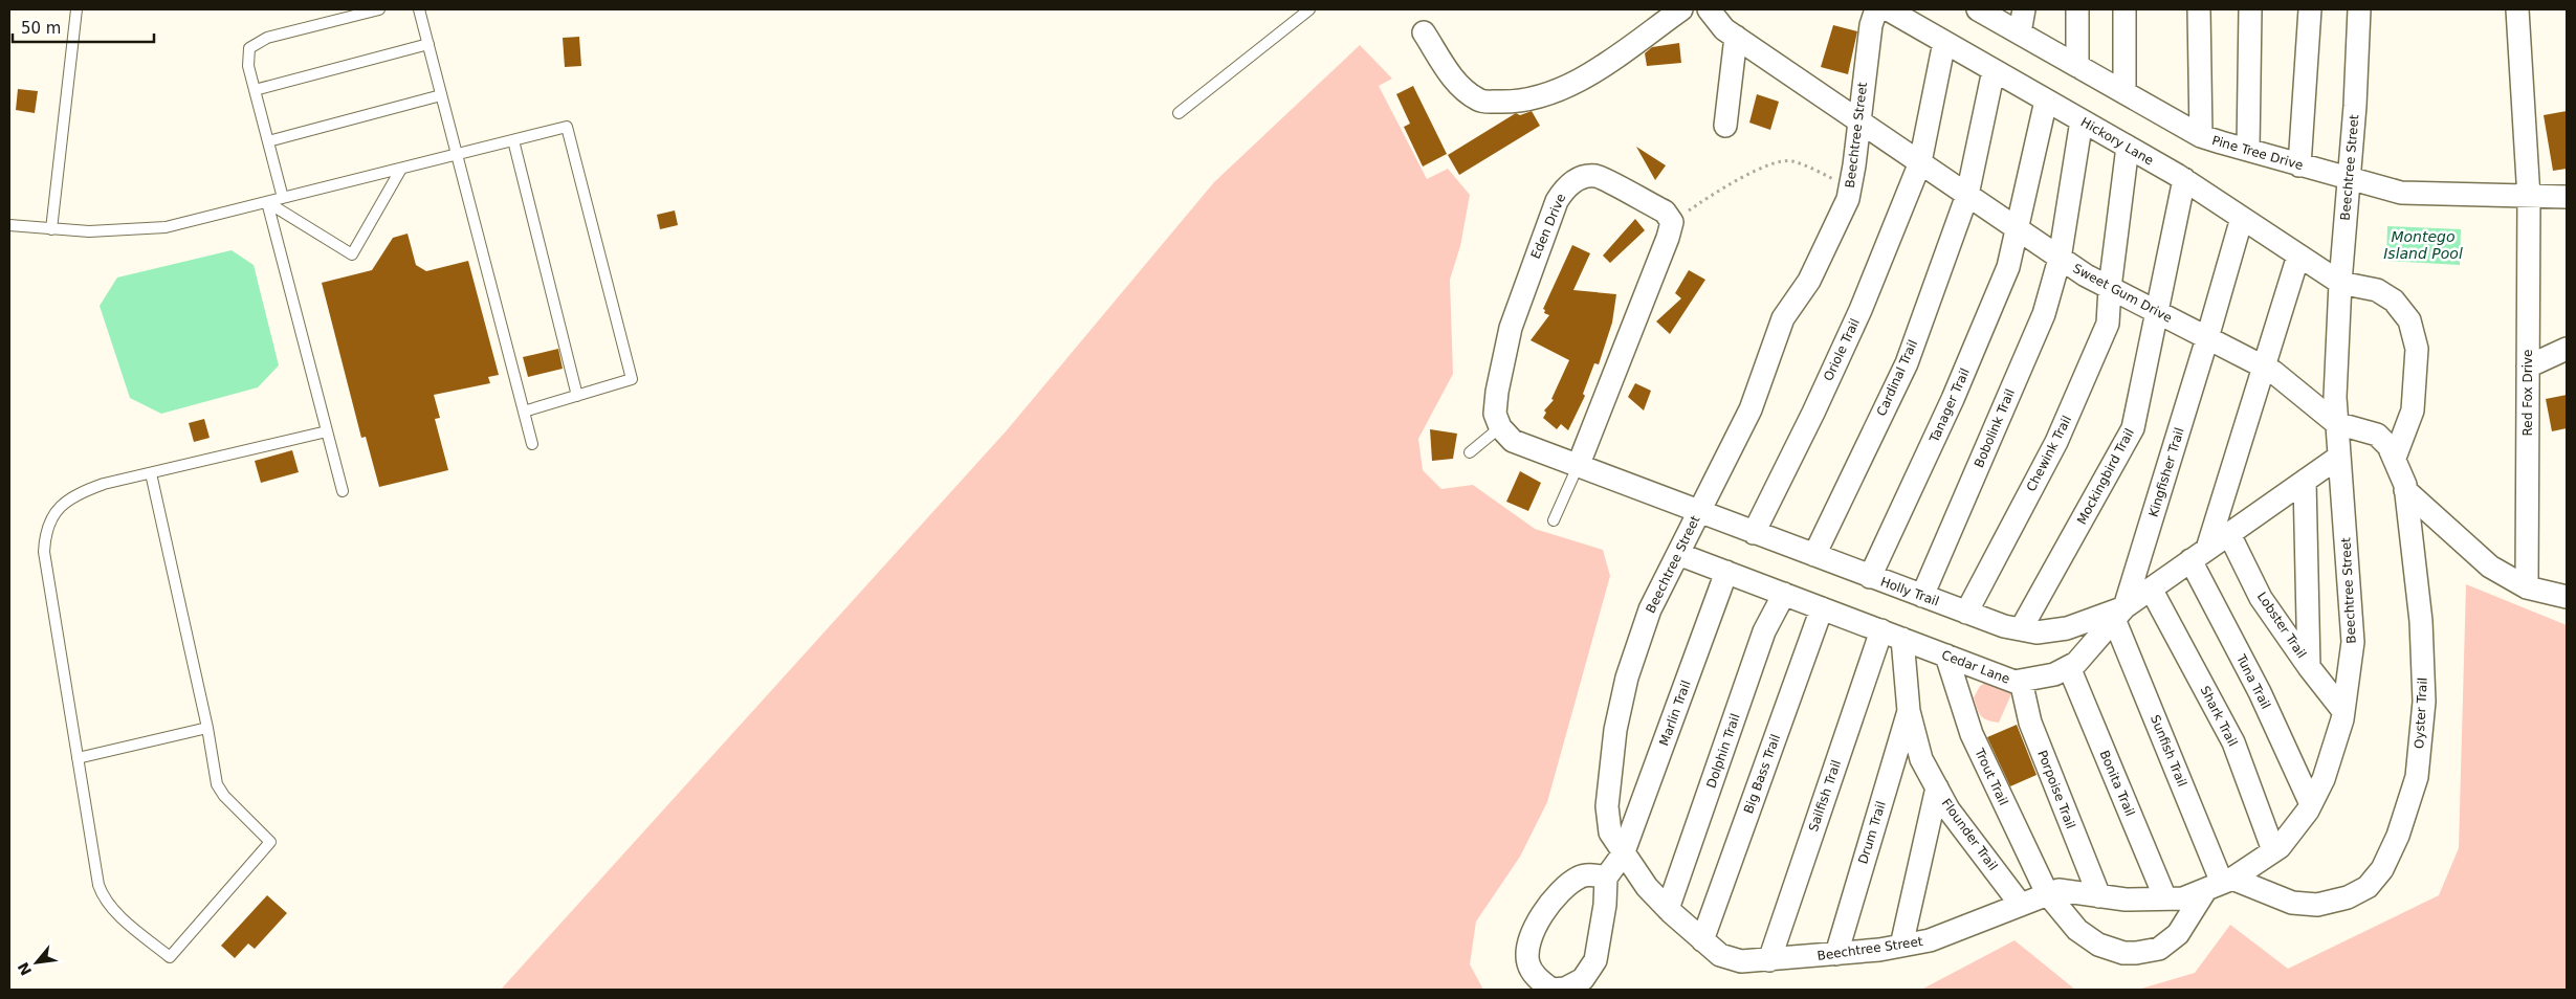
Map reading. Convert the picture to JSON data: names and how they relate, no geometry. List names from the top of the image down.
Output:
{
  "streets": {
    "street": [
      "Beechtree Street",
      "Hickory Lane",
      "Pine Tree Drive",
      "Eden Drive",
      "Sweet Gum Drive",
      "Oriole Trail",
      "Cardinal Trail",
      "Red Fox Drive",
      "Tanager Trail",
      "Bobolink Trail",
      "Chewink Trail",
      "Kingfisher Trail",
      "Mockingbird Trail",
      "Holly Trail",
      "Lobster Trail",
      "Cedar Lane",
      "Tuna Trail",
      "Marlin Trail",
      "Oyster Trail",
      "Shark Trail",
      "Dolphin Trail",
      "Sunfish Trail",
      "Big Bass Trail",
      "Trout Trail",
      "Bonita Trail",
      "Porpoise Trail",
      "Sailfish Trail",
      "Drum Trail",
      "Flounder Trail"
    ]
  },
  "crossings": [
    ["Beechtree Street", "Hickory Lane"],
    ["Beechtree Street", "Pine Tree Drive"],
    ["Beechtree Street", "Sweet Gum Drive"],
    ["Beechtree Street", "Holly Trail"],
    ["Beechtree Street", "Lobster Trail"],
    ["Beechtree Street", "Cedar Lane"],
    ["Beechtree Street", "Tuna Trail"],
    ["Beechtree Street", "Marlin Trail"],
    ["Beechtree Street", "Oyster Trail"],
    ["Beechtree Street", "Shark Trail"],
    ["Beechtree Street", "Dolphin Trail"],
    ["Beechtree Street", "Sunfish Trail"],
    ["Beechtree Street", "Big Bass Trail"],
    ["Beechtree Street", "Trout Trail"],
    ["Beechtree Street", "Bonita Trail"],
    ["Beechtree Street", "Porpoise Trail"],
    ["Beechtree Street", "Sailfish Trail"],
    ["Beechtree Street", "Drum Trail"],
    ["Beechtree Street", "Flounder Trail"],
    ["Hickory Lane", "Oriole Trail"],
    ["Hickory Lane", "Cardinal Trail"],
    ["Hickory Lane", "Tanager Trail"],
    ["Hickory Lane", "Bobolink Trail"],
    ["Hickory Lane", "Chewink Trail"],
    ["Hickory Lane", "Kingfisher Trail"],
    ["Hickory Lane", "Mockingbird Trail"],
    ["Pine Tree Drive", "Red Fox Drive"],
    ["Sweet Gum Drive", "Oriole Trail"],
    ["Sweet Gum Drive", "Cardinal Trail"],
    ["Sweet Gum Drive", "Tanager Trail"],
    ["Sweet Gum Drive", "Bobolink Trail"],
    ["Sweet Gum Drive", "Chewink Trail"],
    ["Sweet Gum Drive", "Kingfisher Trail"],
    ["Sweet Gum Drive", "Mockingbird Trail"],
    ["Sweet Gum Drive", "Oyster Trail"],
    ["Oriole Trail", "Holly Trail"],
    ["Cardinal Trail", "Holly Trail"],
    ["Tanager Trail", "Holly Trail"],
    ["Bobolink Trail", "Holly Trail"],
    ["Chewink Trail", "Holly Trail"],
    ["Kingfisher Trail", "Holly Trail"],
    ["Kingfisher Trail", "Cedar Lane"],
    ["Kingfisher Trail", "Sunfish Trail"],
    ["Mockingbird Trail", "Holly Trail"],
    ["Holly Trail", "Cedar Lane"],
    ["Holly Trail", "Sunfish Trail"],
    ["Lobster Trail", "Cedar Lane"],
    ["Cedar Lane", "Tuna Trail"],
    ["Cedar Lane", "Marlin Trail"],
    ["Cedar Lane", "Shark Trail"],
    ["Cedar Lane", "Dolphin Trail"],
    ["Cedar Lane", "Sunfish Trail"],
    ["Cedar Lane", "Big Bass Trail"],
    ["Cedar Lane", "Trout Trail"],
    ["Cedar Lane", "Bonita Trail"],
    ["Cedar Lane", "Porpoise Trail"],
    ["Cedar Lane", "Sailfish Trail"],
    ["Cedar Lane", "Flounder Trail"],
    ["Oyster Trail", "Sunfish Trail"],
    ["Drum Trail", "Flounder Trail"]
  ],
  "water": ["Montego Island Pool"],
  "scale_bar": "50 m",
  "north": "bottom left"
}
